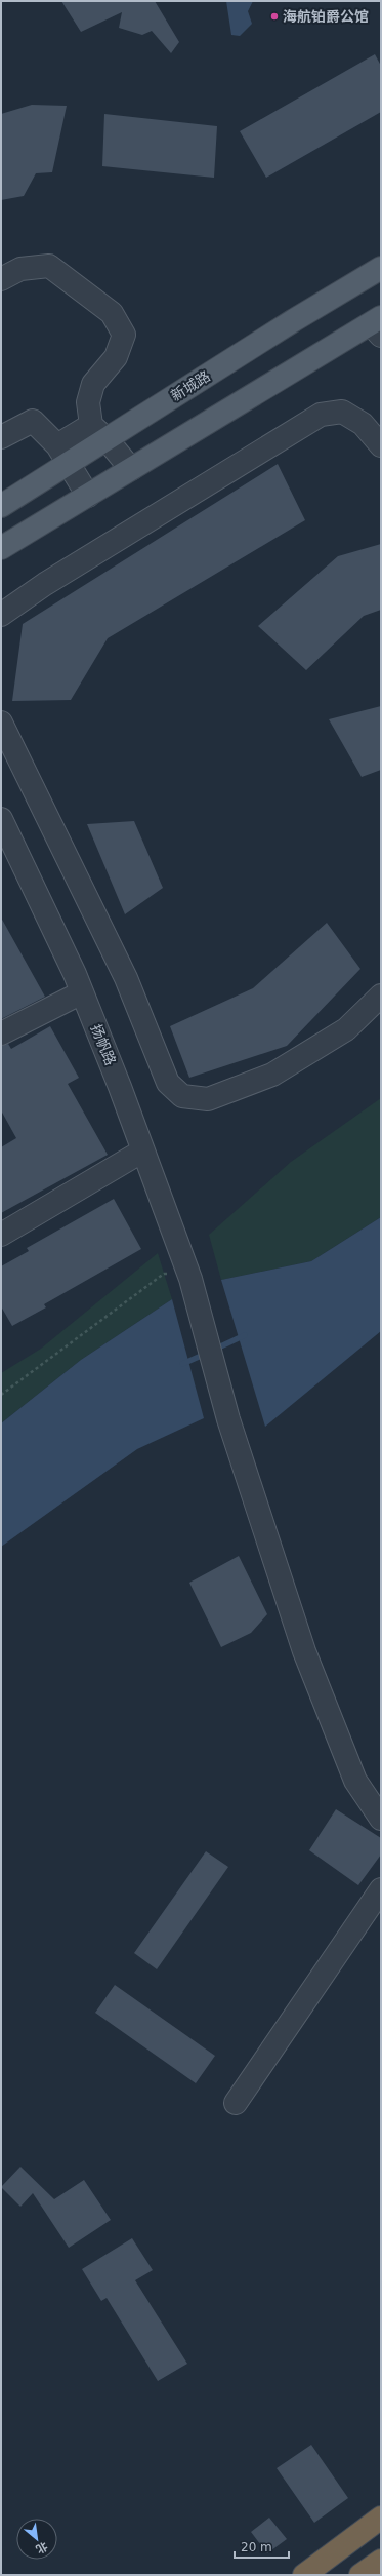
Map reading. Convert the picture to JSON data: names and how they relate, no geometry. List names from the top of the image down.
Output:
{
  "streets": {
    "main road": ["新城路"],
    "street": ["扬帆路"]
  },
  "places": ["海航铂爵公馆"],
  "scale_bar": "20 m",
  "north": "bottom right"
}
